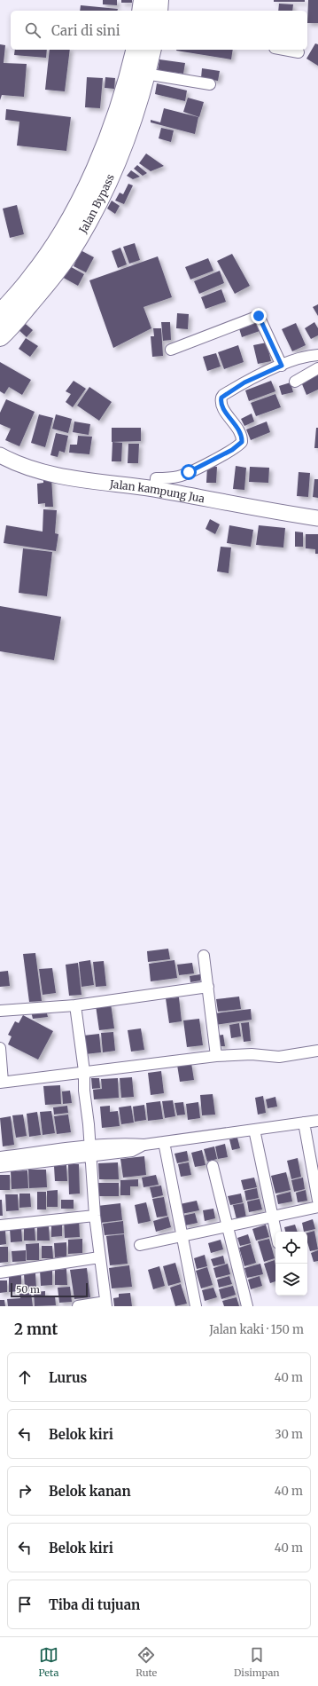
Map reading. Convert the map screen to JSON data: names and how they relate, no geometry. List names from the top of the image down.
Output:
{
  "streets": {
    "highway": ["Jalan Bypass"],
    "street": ["Jalan kampung Jua"]
  },
  "scale_bar": "50 m",
  "page": {
    "search": "Cari di sini",
    "scale": "50 m",
    "heading": ["2 mnt", "Jalan kaki · 150 m"],
    "list": [
      ["Lurus", "40 m"],
      ["Belok kiri", "30 m"],
      ["Belok kanan", "40 m"],
      ["Belok kiri", "40 m"],
      "Tiba di tujuan"
    ],
    "nav": ["Peta", "Rute", "Disimpan"]
  }
}
